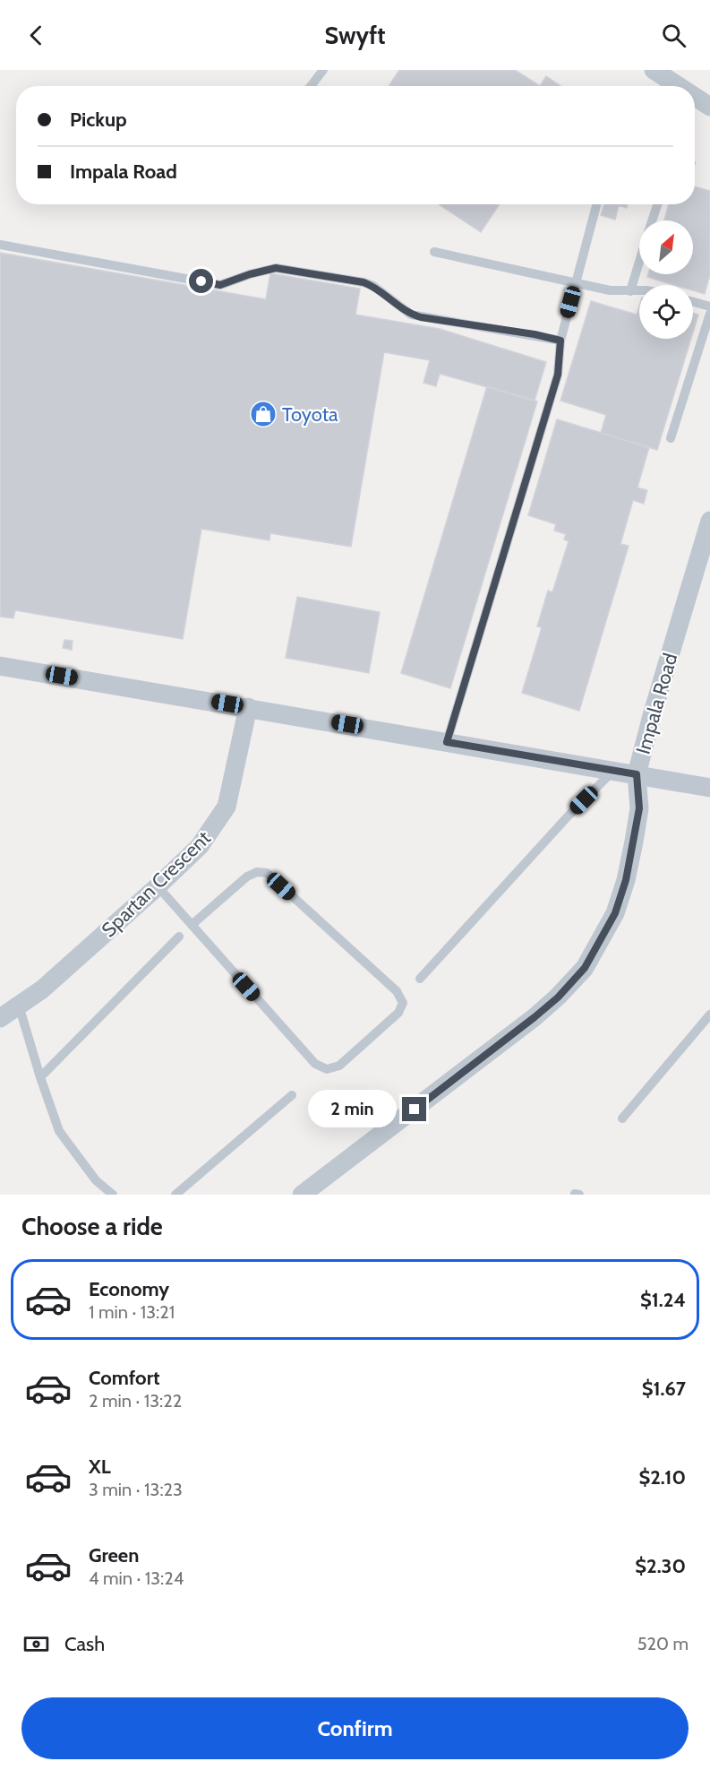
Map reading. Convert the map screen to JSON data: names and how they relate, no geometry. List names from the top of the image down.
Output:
{
  "streets": {
    "street": ["Impala Road", "Spartan Crescent"]
  },
  "places": {
    "shop": ["Toyota"]
  },
  "north": "top right",
  "page": {
    "header": "Swyft",
    "banner": ["Pickup", "Impala Road"],
    "bubble": "2 min",
    "heading": "Choose a ride",
    "list": [
      {
        "name": "Economy",
        "note": "1 min · 13:21",
        "value": "$1.24"
      },
      {
        "name": "Comfort",
        "note": "2 min · 13:22",
        "value": "$1.67"
      },
      {
        "name": "XL",
        "note": "3 min · 13:23",
        "value": "$2.10"
      },
      {
        "name": "Green",
        "note": "4 min · 13:24",
        "value": "$2.30"
      }
    ],
    "pay": ["Cash", "520 m"],
    "buttons": "Confirm"
  }
}
